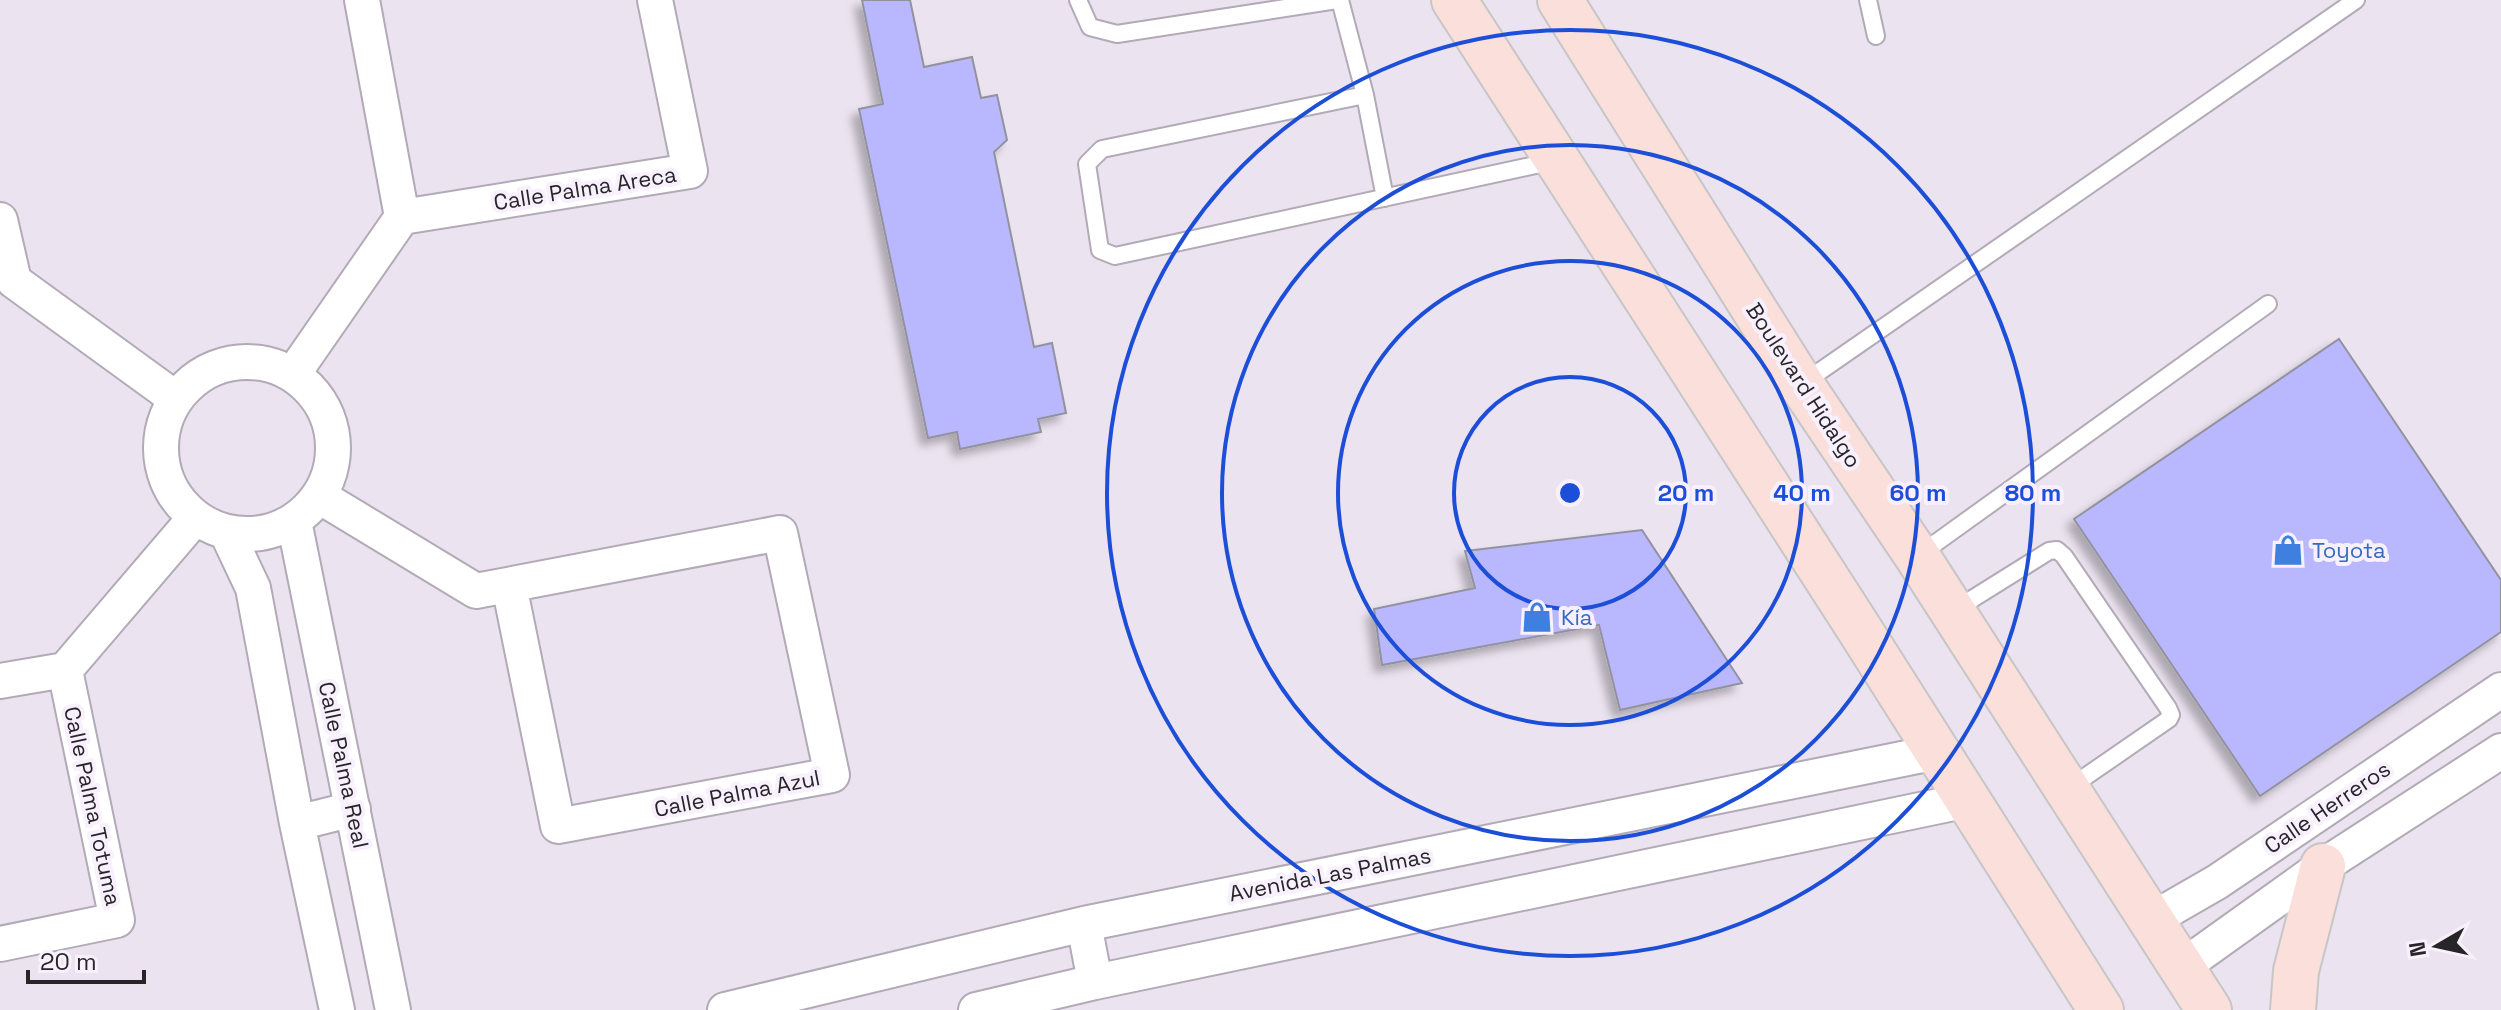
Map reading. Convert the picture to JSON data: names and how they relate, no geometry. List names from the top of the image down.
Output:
{
  "streets": {
    "main road": ["Boulevard Hidalgo"],
    "street": [
      "Calle Palma Areca",
      "Calle Palma Real",
      "Calle Palma Azul",
      "Calle Palma Totuma",
      "Calle Herreros",
      "Avenida Las Palmas"
    ]
  },
  "crossings": [
    ["Boulevard Hidalgo", "Calle Herreros"],
    ["Calle Palma Real", "Calle Palma Azul"]
  ],
  "places": {
    "shop": ["Toyota", "Kia"]
  },
  "scale_bar": "20 m",
  "north": "left",
  "rings": [
    "20 m",
    "40 m",
    "60 m",
    "80 m"
  ]
}
